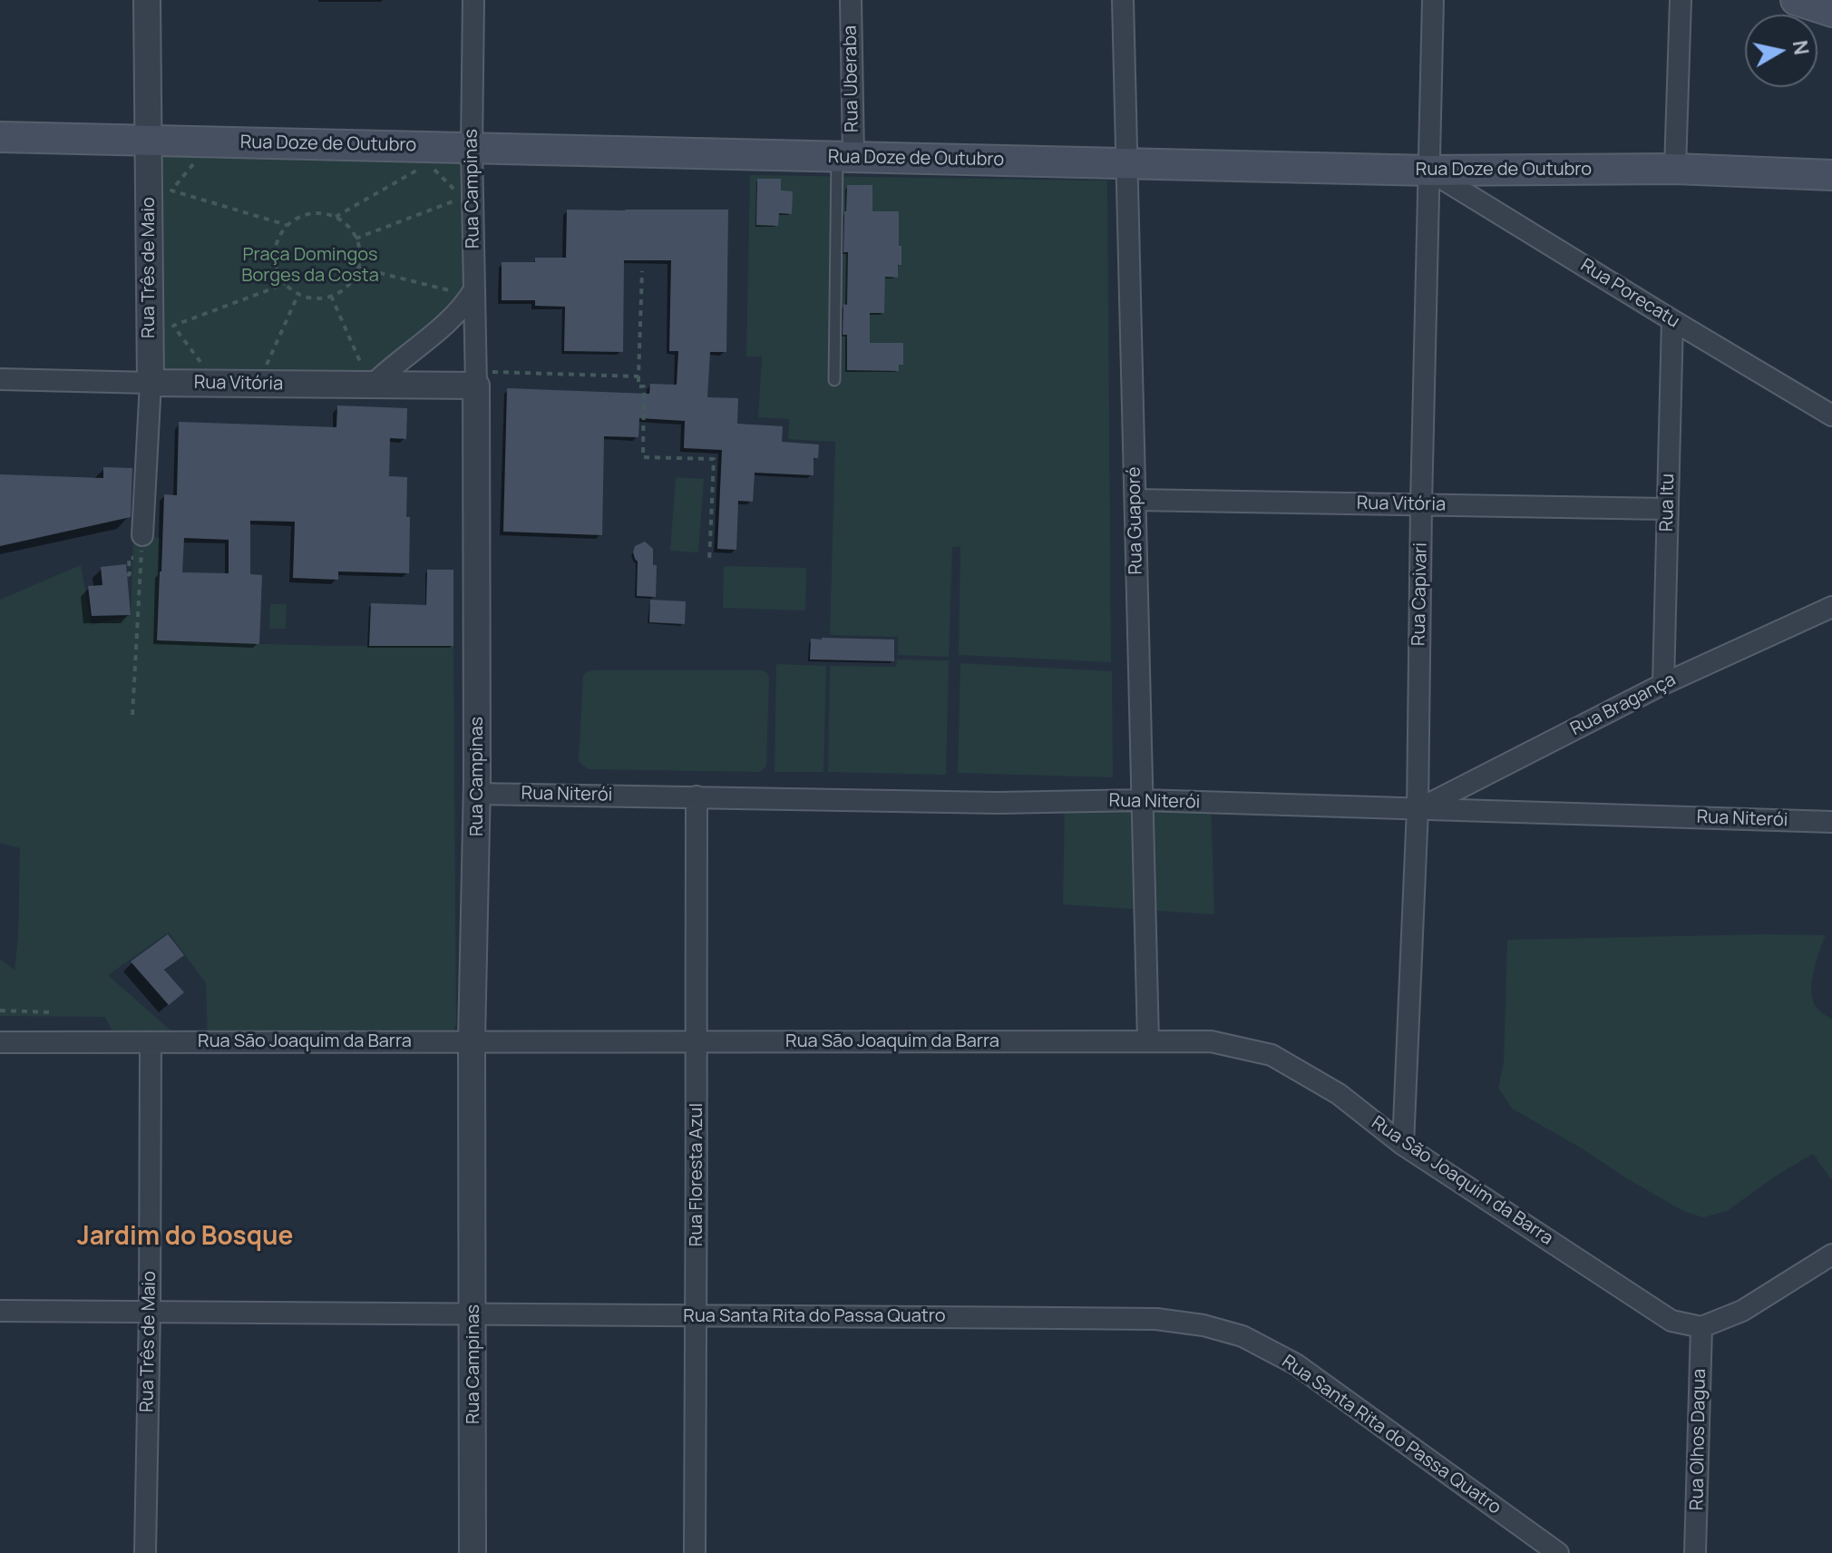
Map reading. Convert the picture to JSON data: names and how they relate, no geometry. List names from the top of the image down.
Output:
{
  "streets": {
    "main road": ["Rua Doze de Outubro"],
    "street": [
      "Rua Uberaba",
      "Rua Campinas",
      "Rua Três de Maio",
      "Rua Porecatu",
      "Rua Vitória",
      "Rua Itu",
      "Rua Guaporé",
      "Rua Capivari",
      "Rua Bragança",
      "Rua Niterói",
      "Rua São Joaquim da Barra",
      "Rua Floresta Azul",
      "Rua Santa Rita do Passa Quatro",
      "Rua Olhos Dagua"
    ]
  },
  "crossings": [
    ["Rua Uberaba", "Rua Doze de Outubro"],
    ["Rua Doze de Outubro", "Rua Campinas"],
    ["Rua Doze de Outubro", "Rua Três de Maio"],
    ["Rua Doze de Outubro", "Rua Porecatu"],
    ["Rua Doze de Outubro", "Rua Guaporé"],
    ["Rua Doze de Outubro", "Rua Capivari"],
    ["Rua Campinas", "Rua Vitória"],
    ["Rua Campinas", "Rua Niterói"],
    ["Rua Campinas", "Rua São Joaquim da Barra"],
    ["Rua Campinas", "Rua Santa Rita do Passa Quatro"],
    ["Rua Três de Maio", "Rua Vitória"],
    ["Rua Três de Maio", "Rua São Joaquim da Barra"],
    ["Rua Três de Maio", "Rua Santa Rita do Passa Quatro"],
    ["Rua Porecatu", "Rua Itu"],
    ["Rua Porecatu", "Rua Capivari"],
    ["Rua Vitória", "Rua Itu"],
    ["Rua Vitória", "Rua Guaporé"],
    ["Rua Vitória", "Rua Capivari"],
    ["Rua Itu", "Rua Bragança"],
    ["Rua Guaporé", "Rua Niterói"],
    ["Rua Guaporé", "Rua São Joaquim da Barra"],
    ["Rua Capivari", "Rua Bragança"],
    ["Rua Capivari", "Rua Niterói"],
    ["Rua Capivari", "Rua São Joaquim da Barra"],
    ["Rua Bragança", "Rua Niterói"],
    ["Rua Niterói", "Rua Floresta Azul"],
    ["Rua São Joaquim da Barra", "Rua Floresta Azul"],
    ["Rua São Joaquim da Barra", "Rua Olhos Dagua"],
    ["Rua Floresta Azul", "Rua Santa Rita do Passa Quatro"]
  ],
  "districts": ["Jardim do Bosque"],
  "parks": ["Praça Domingos Borges da Costa"],
  "north": "right"
}
